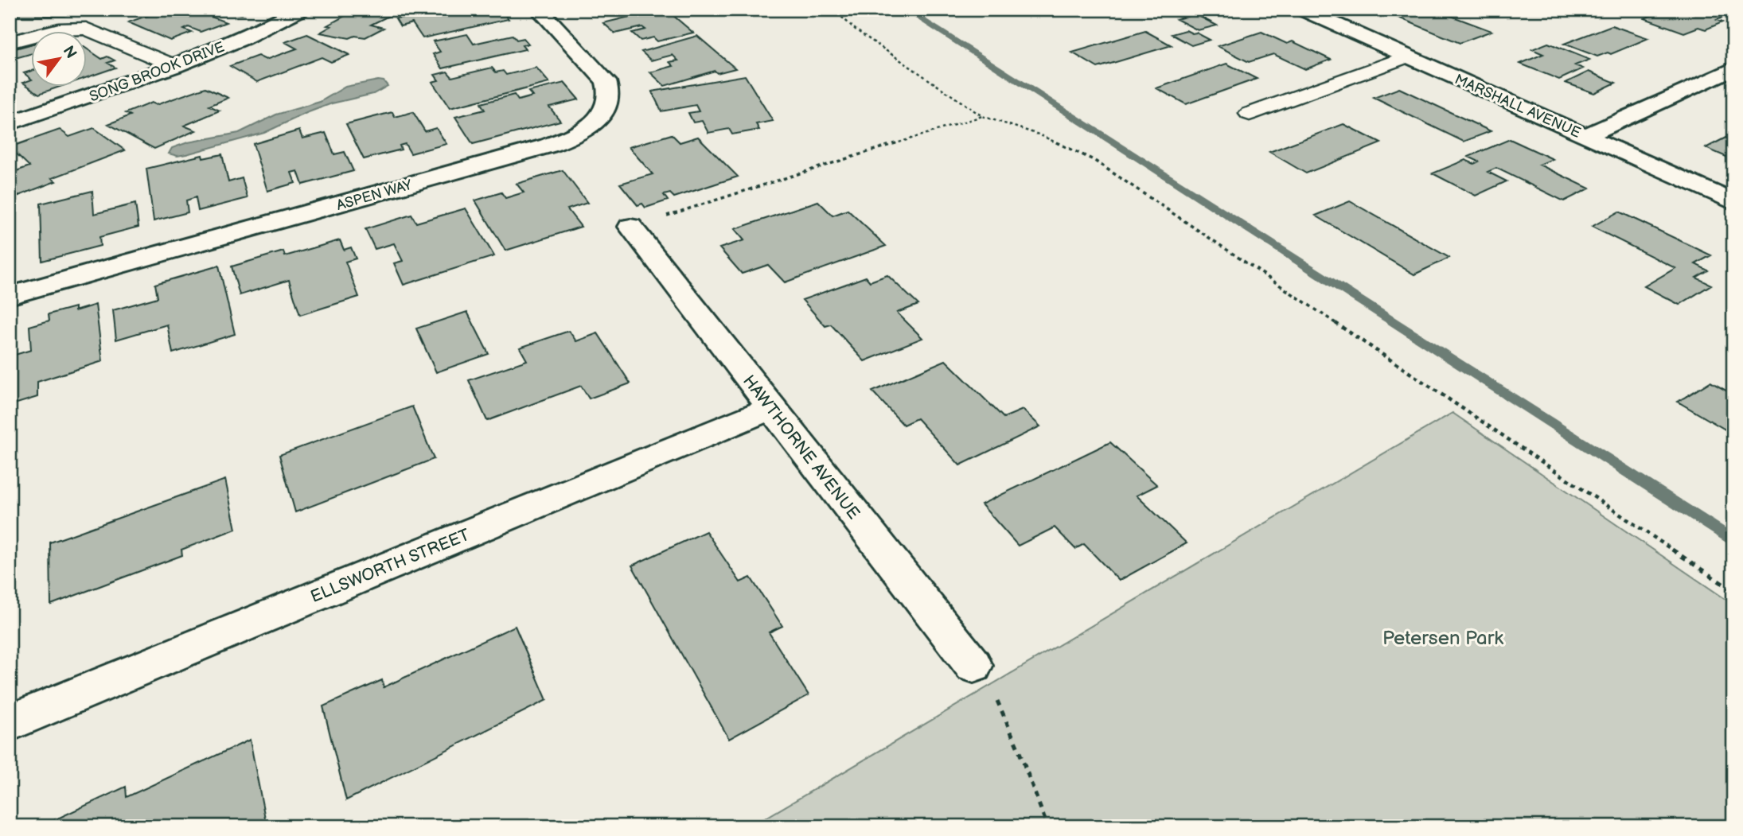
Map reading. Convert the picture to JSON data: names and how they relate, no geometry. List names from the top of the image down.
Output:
{
  "streets": {
    "street": [
      "SONG BROOK DRIVE",
      "MARSHALL AVENUE",
      "ASPEN WAY",
      "HAWTHORNE AVENUE",
      "ELLSWORTH STREET"
    ]
  },
  "crossings": [
    ["HAWTHORNE AVENUE", "ELLSWORTH STREET"]
  ],
  "parks": ["Petersen Park"],
  "north": "top right"
}
